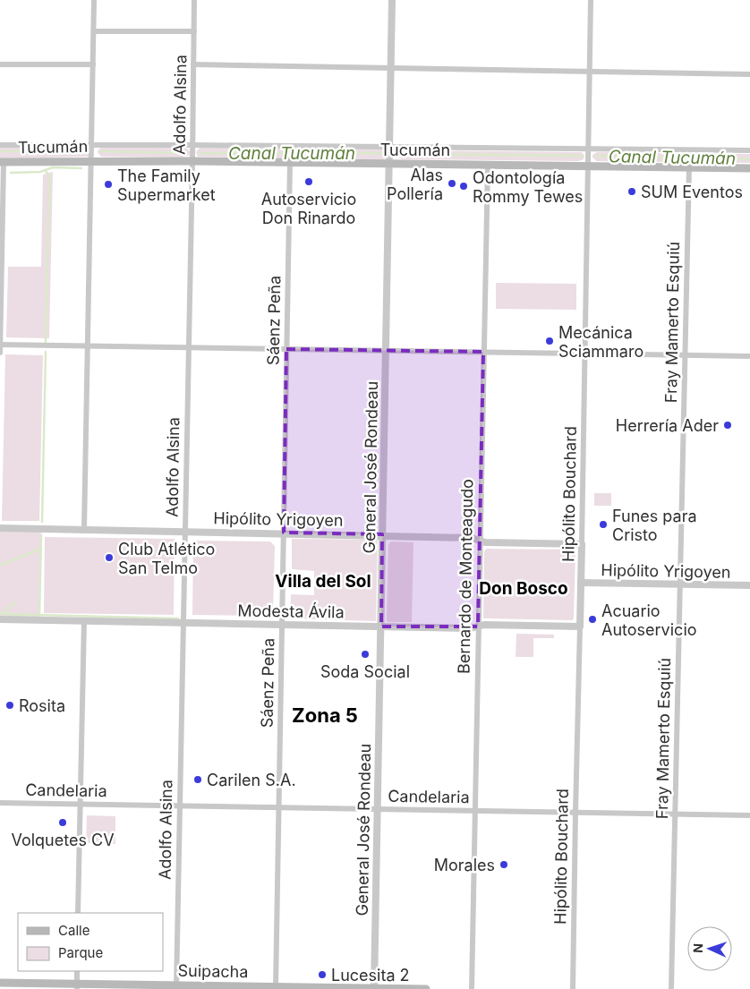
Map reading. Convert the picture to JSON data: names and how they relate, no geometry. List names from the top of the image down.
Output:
{
  "streets": {
    "main road": ["Tucumán", "Suipacha"],
    "street": [
      "Adolfo Alsina",
      "Sáenz Peña",
      "Fray Mamerto Esquiú",
      "General José Rondeau",
      "Hipólito Bouchard",
      "Hipólito Yrigoyen",
      "Bernardo de Monteagudo",
      "Modesta Ávila",
      "Candelaria"
    ]
  },
  "crossings": [
    ["Adolfo Alsina", "Tucumán"],
    ["Adolfo Alsina", "Hipólito Yrigoyen"],
    ["Adolfo Alsina", "Modesta Ávila"],
    ["Adolfo Alsina", "Candelaria"],
    ["Adolfo Alsina", "Suipacha"],
    ["Tucumán", "Sáenz Peña"],
    ["Tucumán", "Fray Mamerto Esquiú"],
    ["Tucumán", "General José Rondeau"],
    ["Tucumán", "Hipólito Bouchard"],
    ["Tucumán", "Bernardo de Monteagudo"],
    ["Sáenz Peña", "Hipólito Yrigoyen"],
    ["Sáenz Peña", "Modesta Ávila"],
    ["Sáenz Peña", "Candelaria"],
    ["Sáenz Peña", "Suipacha"],
    ["Fray Mamerto Esquiú", "Hipólito Yrigoyen"],
    ["Fray Mamerto Esquiú", "Candelaria"],
    ["General José Rondeau", "Hipólito Yrigoyen"],
    ["General José Rondeau", "Modesta Ávila"],
    ["General José Rondeau", "Candelaria"],
    ["General José Rondeau", "Suipacha"],
    ["Hipólito Bouchard", "Hipólito Yrigoyen"],
    ["Hipólito Bouchard", "Modesta Ávila"],
    ["Hipólito Bouchard", "Candelaria"],
    ["Hipólito Yrigoyen", "Bernardo de Monteagudo"],
    ["Bernardo de Monteagudo", "Modesta Ávila"],
    ["Bernardo de Monteagudo", "Candelaria"]
  ],
  "districts": ["Villa del Sol", "Don Bosco", "Zona 5"],
  "water": ["Canal Tucumán"],
  "places": [
    "Autoservicio Don Rinardo",
    "Alas Pollería",
    "The Family Supermarket",
    "Odontología Rommy Tewes",
    "SUM Eventos",
    "Mecánica Sciammaro",
    "Herrería Ader",
    "Funes para Cristo",
    "Club Atlético San Telmo",
    "Acuario Autoservicio",
    "Soda Social",
    "Rosita",
    "Carilen S.A.",
    "Volquetes CV",
    "Morales",
    "Lucesita 2"
  ],
  "legend": ["Calle", "Parque"],
  "north": "left"
}
